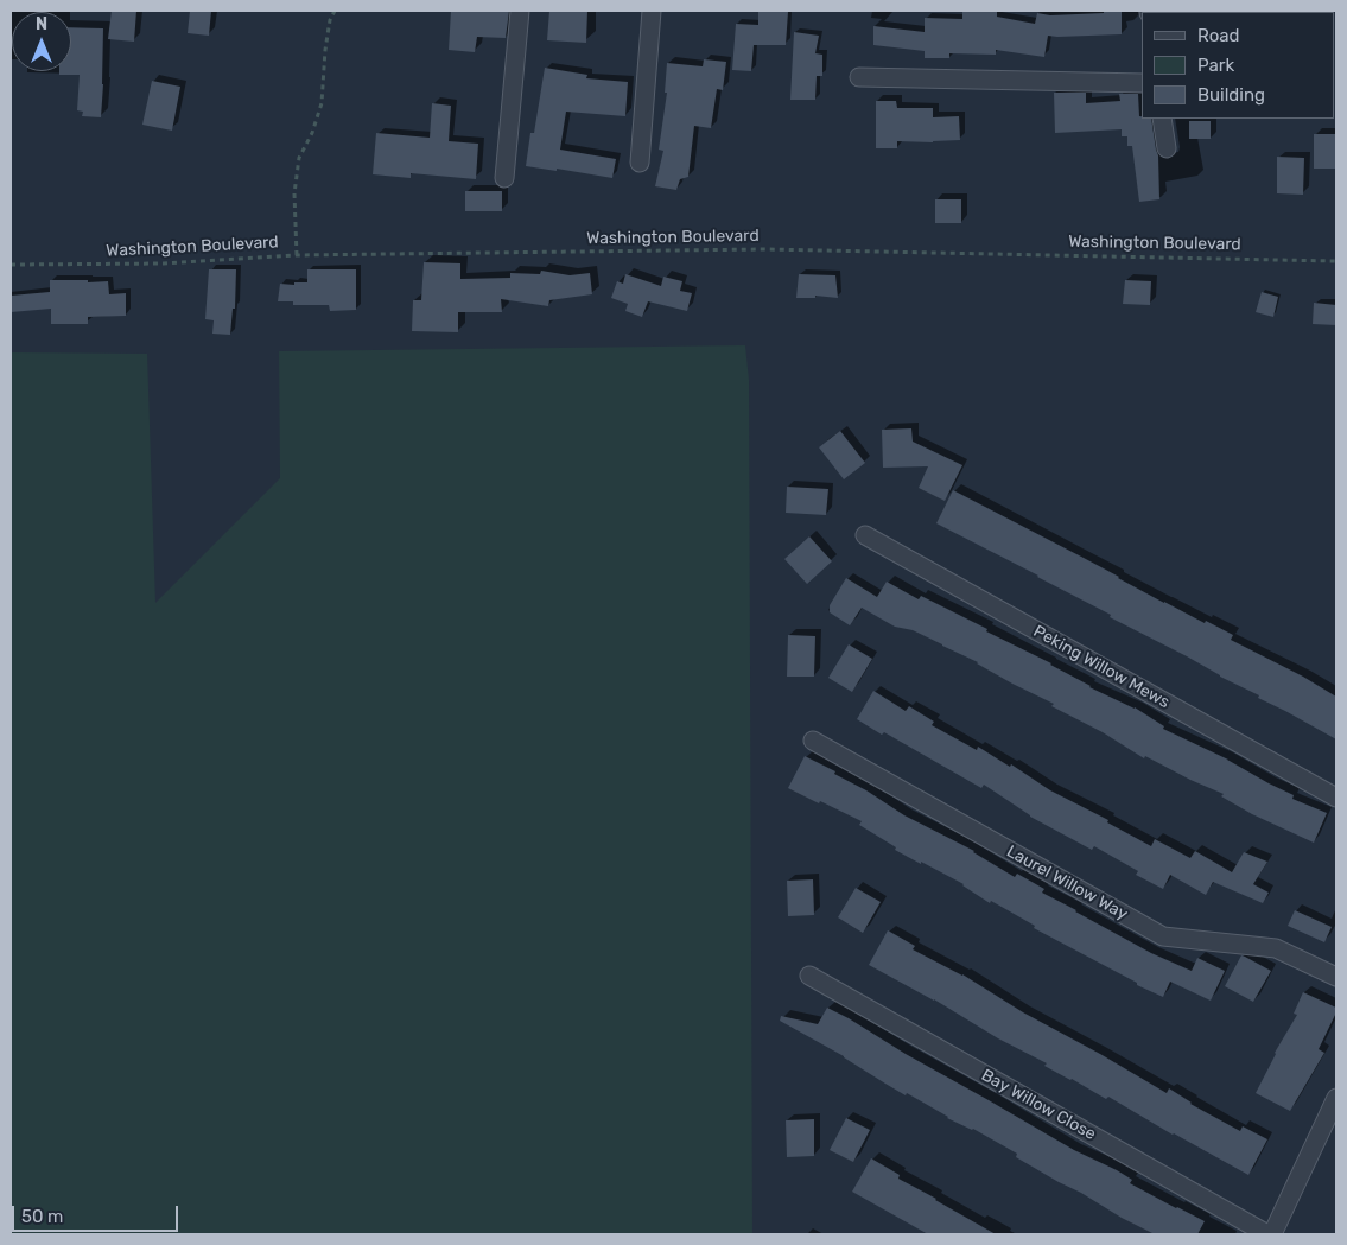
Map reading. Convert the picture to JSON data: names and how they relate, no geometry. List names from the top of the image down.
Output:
{
  "streets": {
    "street": ["Peking Willow Mews", "Laurel Willow Way", "Bay Willow Close"],
    "path": ["Washington Boulevard"]
  },
  "legend": ["Road", "Park", "Building"],
  "scale_bar": "50 m",
  "north": "top"
}
